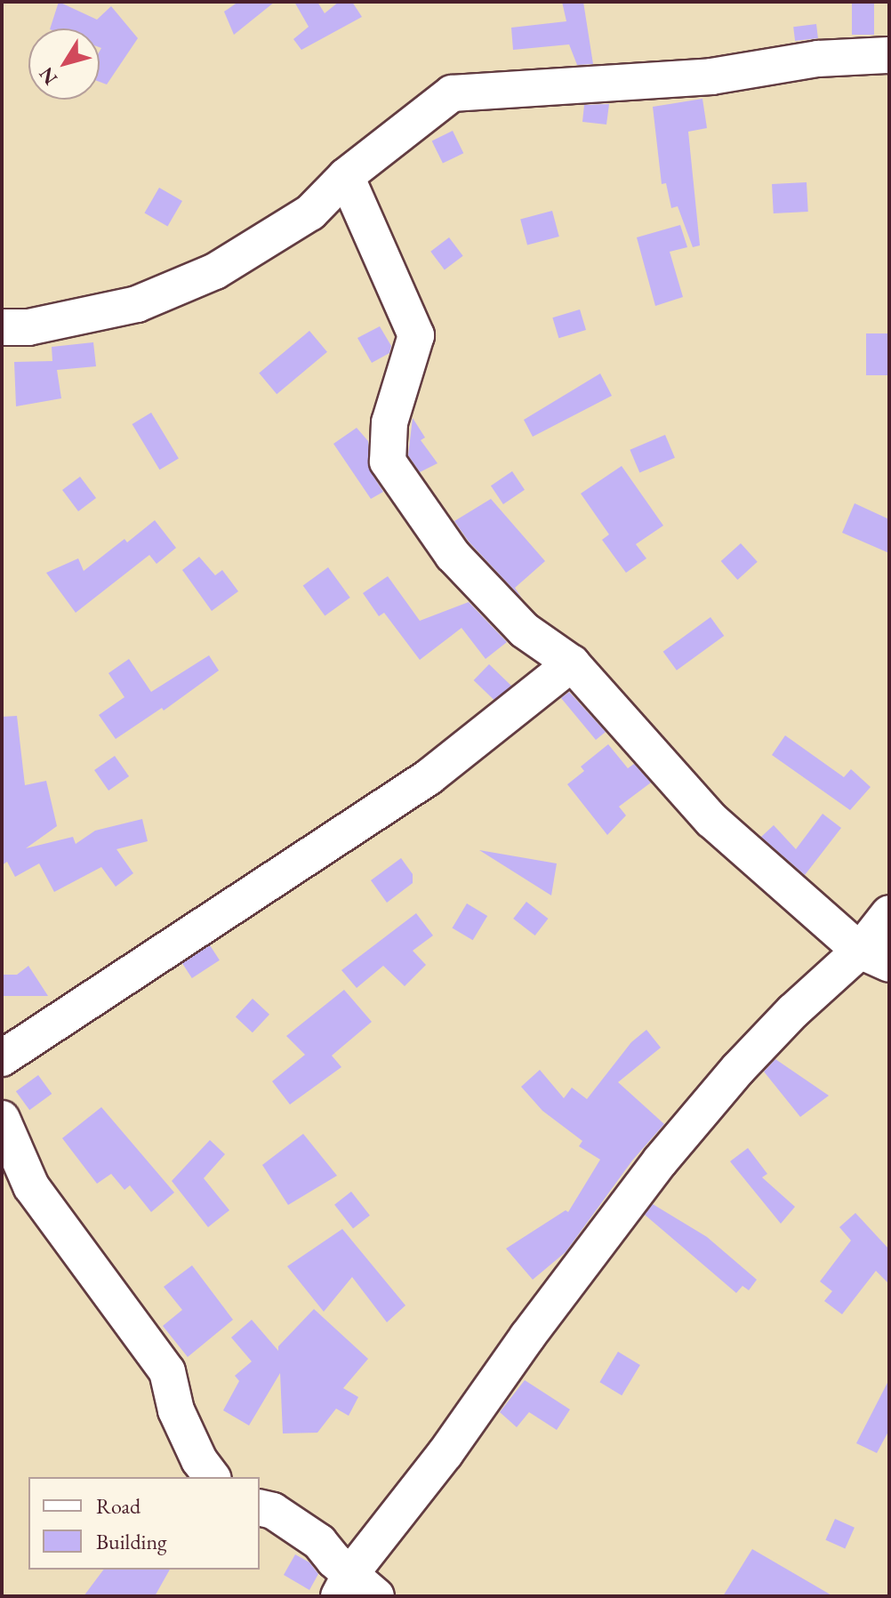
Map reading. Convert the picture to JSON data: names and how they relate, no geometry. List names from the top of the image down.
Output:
{
  "legend": ["Road", "Building"],
  "north": "bottom left"
}
